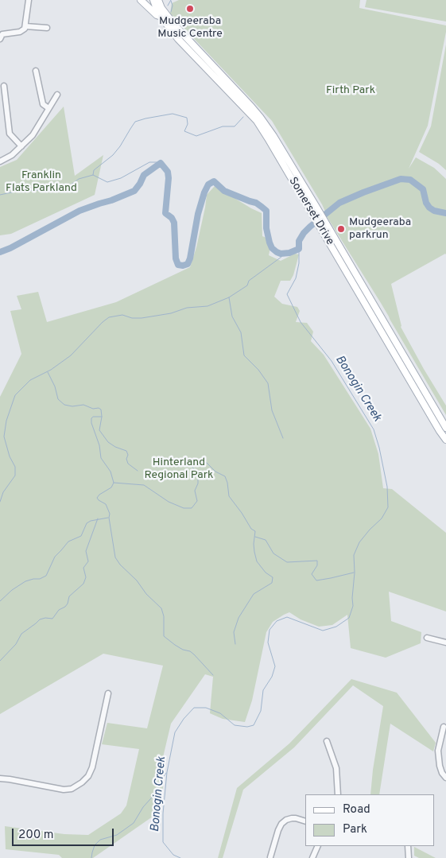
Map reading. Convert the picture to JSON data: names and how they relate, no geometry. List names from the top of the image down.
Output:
{
  "streets": {
    "main road": ["Somerset Drive"]
  },
  "water": ["Bonogin Creek"],
  "parks": ["Firth Park", "Franklin Flats Parkland", "Hinterland Regional Park"],
  "places": ["Mudgeeraba Music Centre", "Mudgeeraba parkrun"],
  "legend": ["Road", "Park"],
  "scale_bar": "200 m"
}
